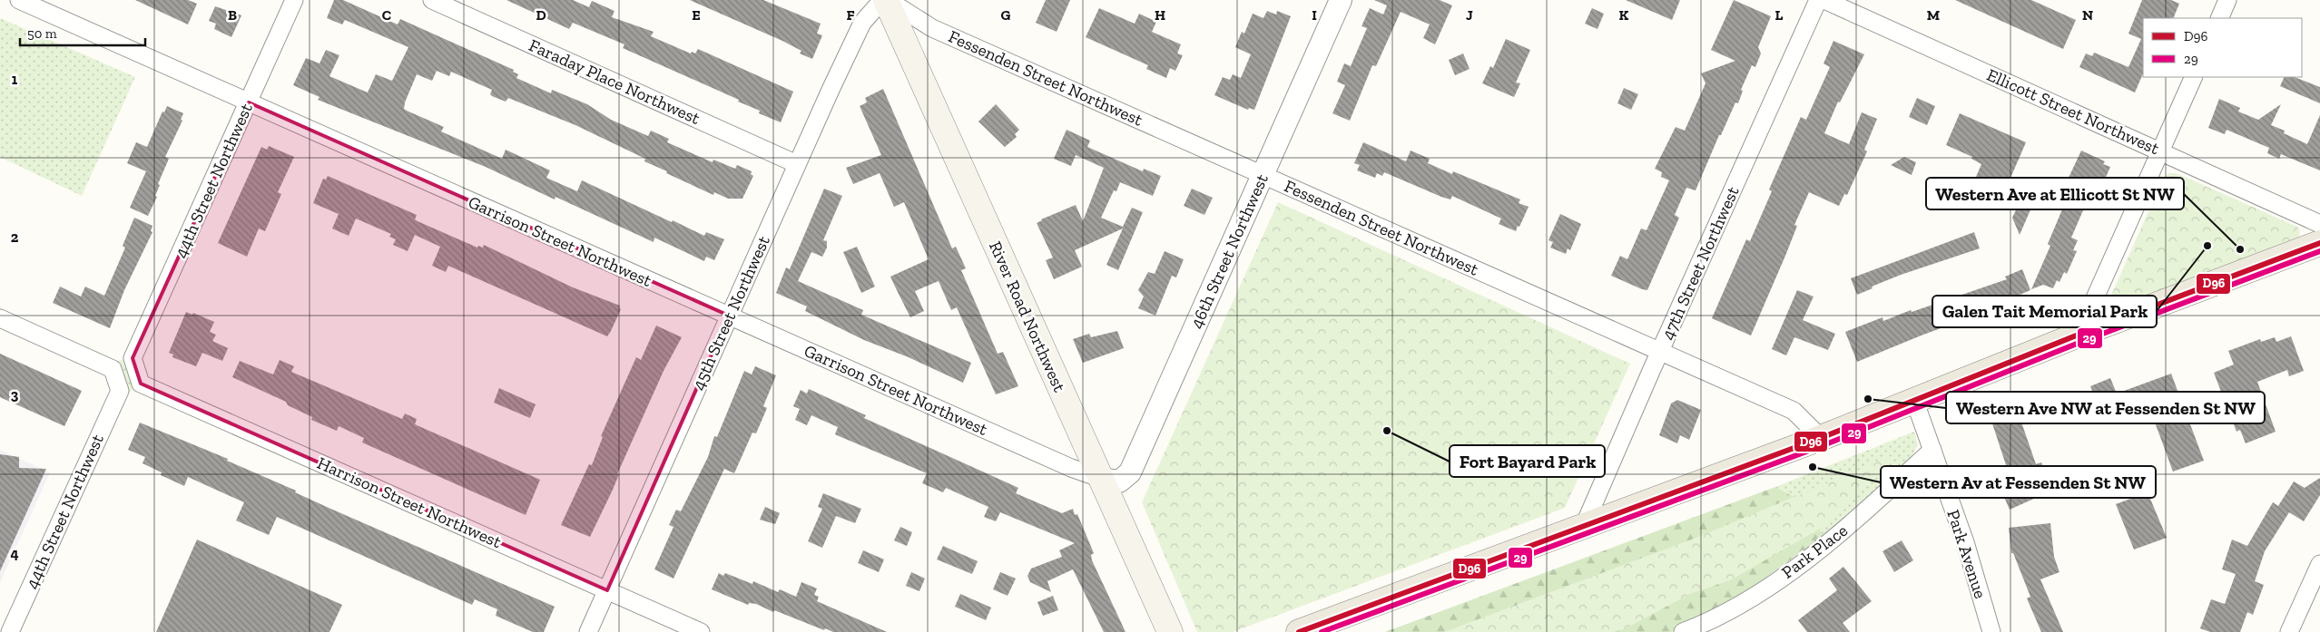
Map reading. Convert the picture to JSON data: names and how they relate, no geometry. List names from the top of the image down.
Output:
{
  "streets": {
    "main road": ["River Road Northwest"],
    "street": [
      "Fessenden Street Northwest",
      "Faraday Place Northwest",
      "Ellicott Street Northwest",
      "44th Street Northwest",
      "Garrison Street Northwest",
      "46th Street Northwest",
      "47th Street Northwest",
      "45th Street Northwest",
      "Harrison Street Northwest",
      "Park Place",
      "Park Avenue"
    ]
  },
  "crossings": [
    ["Fessenden Street Northwest", "46th Street Northwest"],
    ["Fessenden Street Northwest", "47th Street Northwest"],
    ["Fessenden Street Northwest", "45th Street Northwest"],
    ["Fessenden Street Northwest", "River Road Northwest"],
    ["Faraday Place Northwest", "45th Street Northwest"],
    ["44th Street Northwest", "Garrison Street Northwest"],
    ["44th Street Northwest", "Harrison Street Northwest"],
    ["Garrison Street Northwest", "46th Street Northwest"],
    ["Garrison Street Northwest", "45th Street Northwest"],
    ["Garrison Street Northwest", "River Road Northwest"],
    ["46th Street Northwest", "River Road Northwest"],
    ["45th Street Northwest", "River Road Northwest"],
    ["45th Street Northwest", "Harrison Street Northwest"],
    ["Park Place", "Park Avenue"]
  ],
  "places": [
    "Galen Tait Memorial Park",
    "Western Ave at Ellicott St NW",
    "Western Ave NW at Fessenden St NW",
    "Fort Bayard Park",
    "Western Av at Fessenden St NW"
  ],
  "lines": ["transit line D96", "transit line 29"],
  "legend": ["D96", "29"],
  "scale_bar": "50 m",
  "grid": {
    "columns": [
      "B",
      "C",
      "D",
      "E",
      "F",
      "G",
      "H",
      "I",
      "J",
      "K",
      "L",
      "M",
      "N"
    ],
    "rows": [
      "1",
      "2",
      "3",
      "4"
    ]
  }
}
